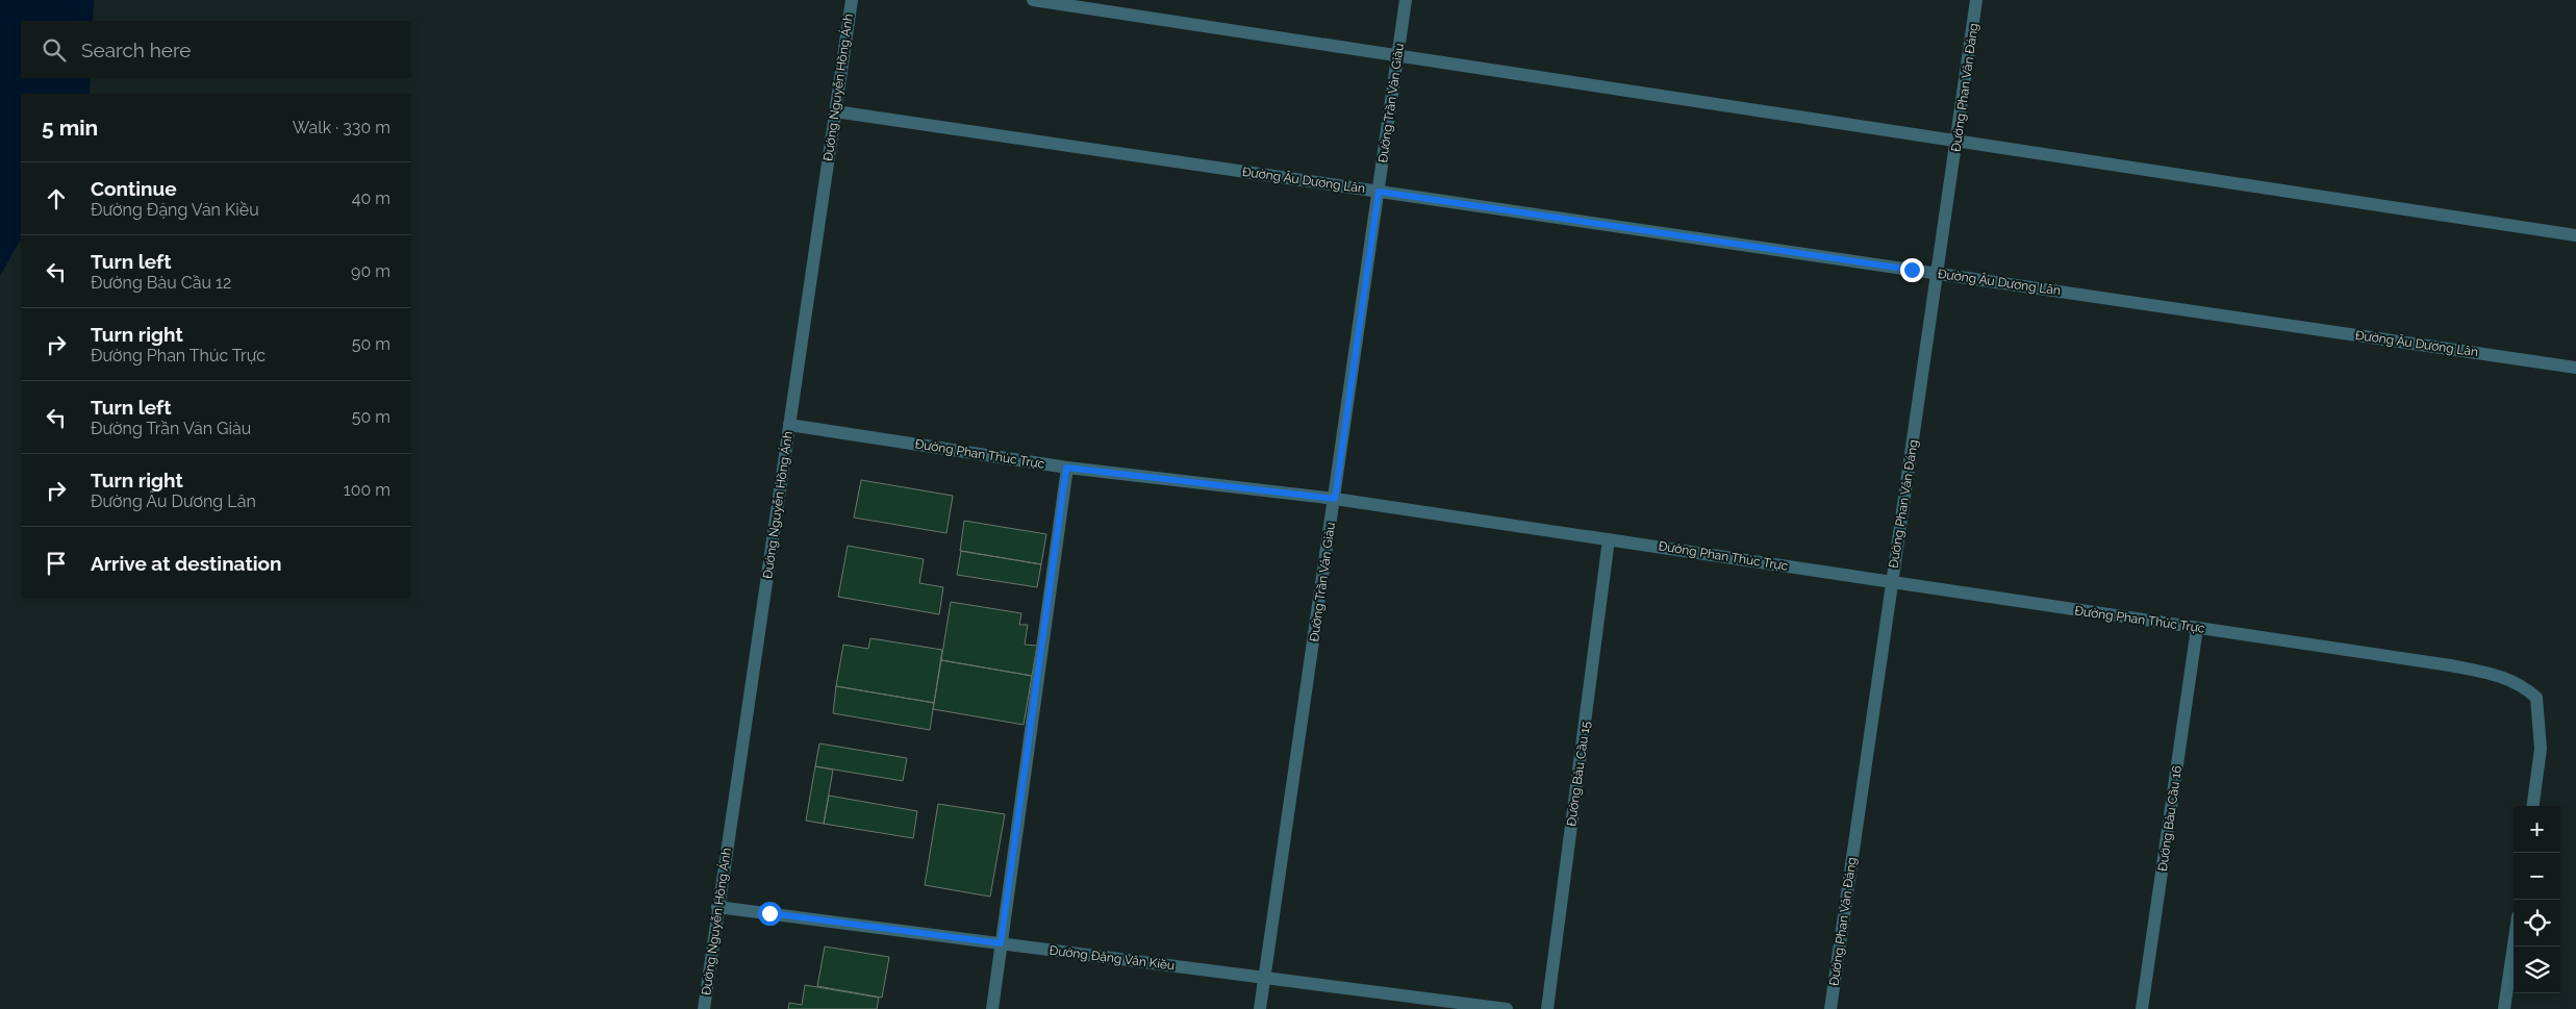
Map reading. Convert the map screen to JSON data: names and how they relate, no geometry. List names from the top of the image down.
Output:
{
  "streets": {
    "street": [
      "Đường Nguyễn Hồng Ánh",
      "Đường Phan Văn Đáng",
      "Đường Trần Văn Giàu",
      "Đường Âu Dương Lân",
      "Đường Phan Thúc Trực",
      "Đường Bàu Cầu 15",
      "Đường Bàu Cầu 16",
      "Đường Đặng Văn Kiều"
    ]
  },
  "crossings": [
    ["Đường Nguyễn Hồng Ánh", "Đường Âu Dương Lân"],
    ["Đường Nguyễn Hồng Ánh", "Đường Phan Thúc Trực"],
    ["Đường Nguyễn Hồng Ánh", "Đường Đặng Văn Kiều"],
    ["Đường Phan Văn Đáng", "Đường Âu Dương Lân"],
    ["Đường Phan Văn Đáng", "Đường Phan Thúc Trực"],
    ["Đường Trần Văn Giàu", "Đường Âu Dương Lân"],
    ["Đường Trần Văn Giàu", "Đường Phan Thúc Trực"],
    ["Đường Trần Văn Giàu", "Đường Đặng Văn Kiều"],
    ["Đường Phan Thúc Trực", "Đường Bàu Cầu 15"],
    ["Đường Phan Thúc Trực", "Đường Bàu Cầu 16"]
  ],
  "page": {
    "search": "Search here",
    "heading": ["5 min", "Walk · 330 m"],
    "list": [
      ["Continue", "Đường Đặng Văn Kiều", "40 m"],
      ["Turn left", "Đường Bàu Cầu 12", "90 m"],
      ["Turn right", "Đường Phan Thúc Trực", "50 m"],
      ["Turn left", "Đường Trần Văn Giàu", "50 m"],
      ["Turn right", "Đường Âu Dương Lân", "100 m"],
      "Arrive at destination"
    ],
    "map_buttons": ["+", "−"]
  }
}
